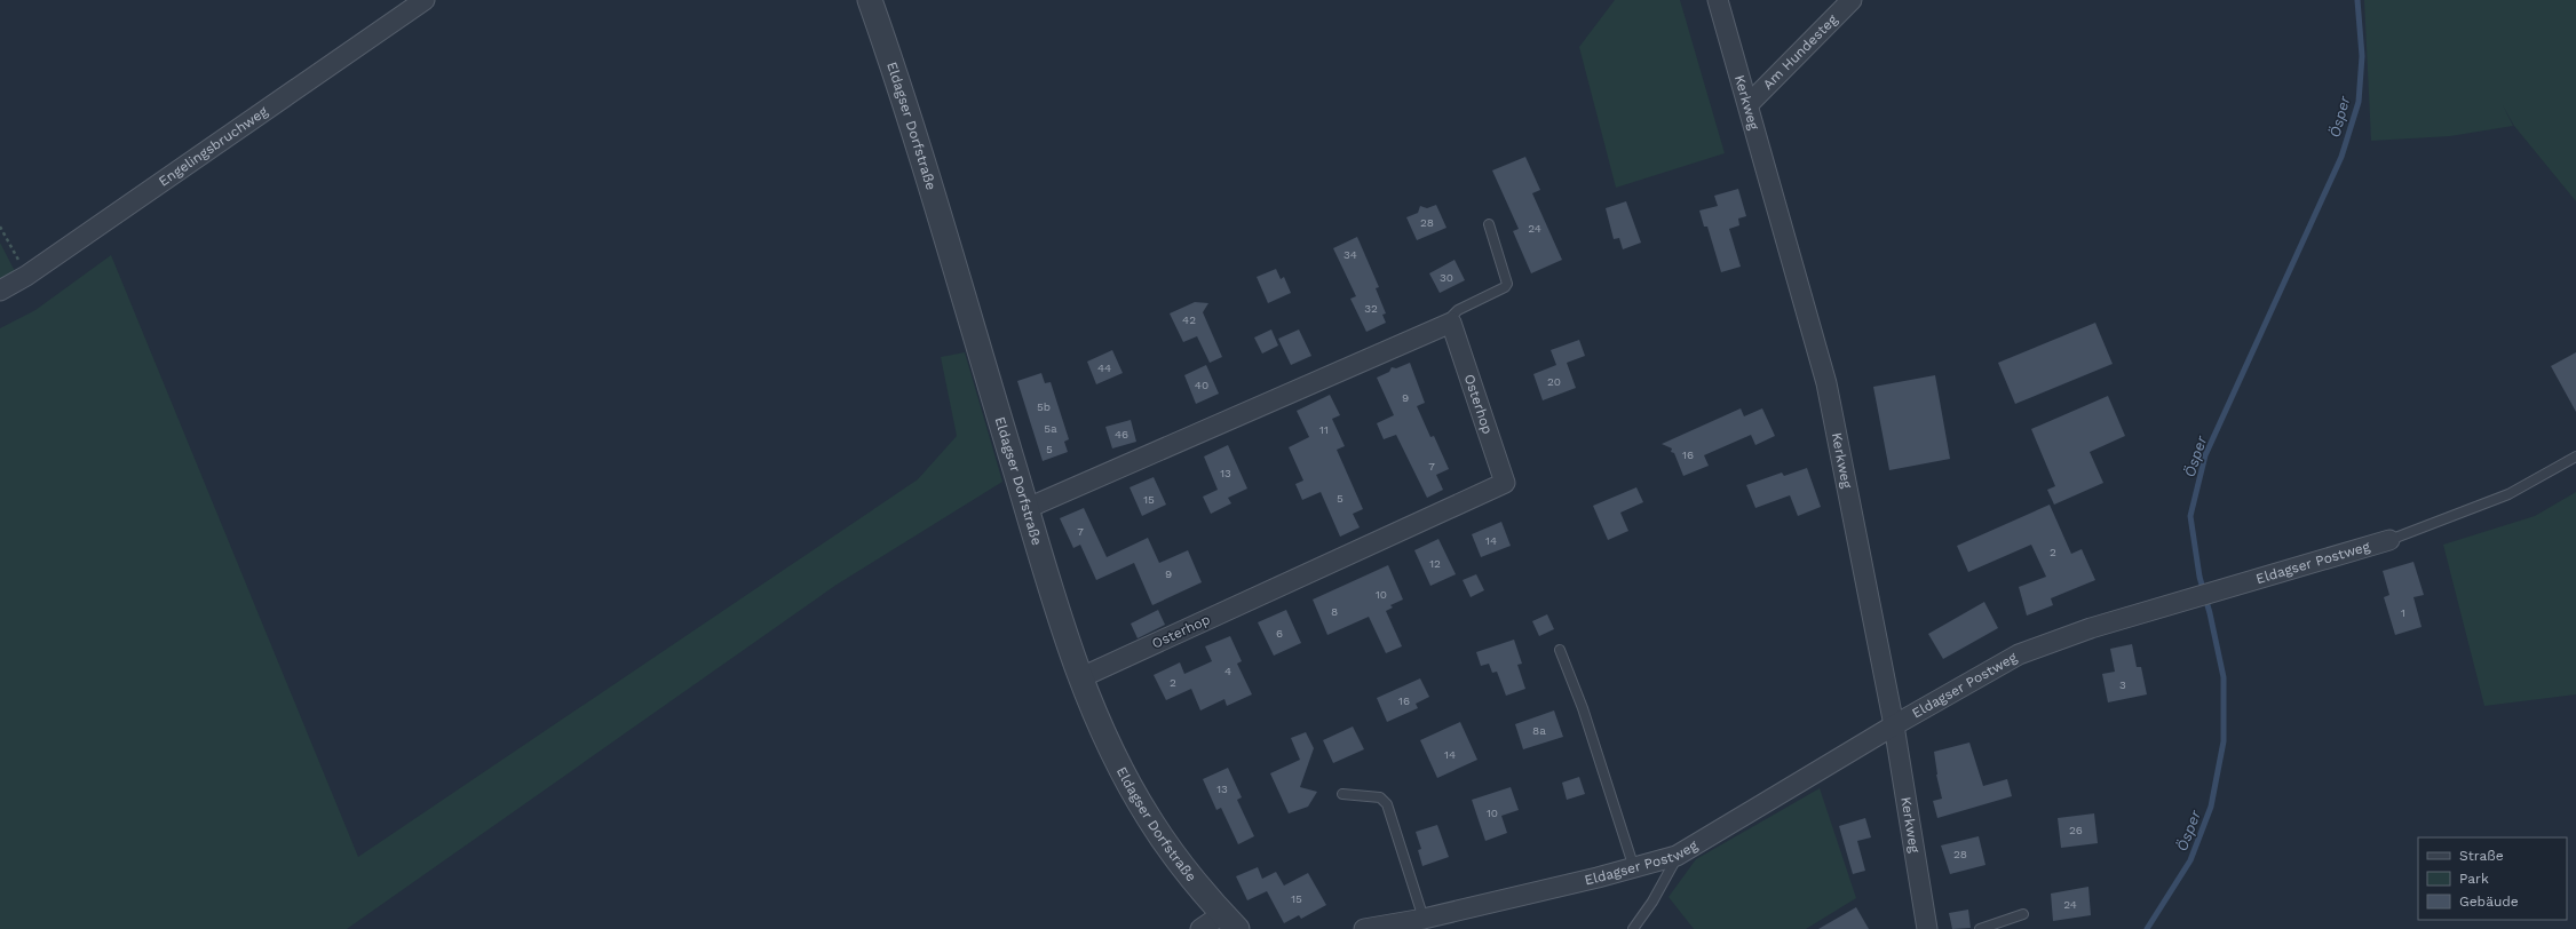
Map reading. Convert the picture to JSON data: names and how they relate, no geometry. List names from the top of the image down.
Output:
{
  "streets": {
    "street": [
      "Am Hundesteg",
      "Kerkweg",
      "Eldagser Dorfstraße",
      "Engelingsbruchweg",
      "Osterhop",
      "Eldagser Postweg"
    ]
  },
  "crossings": [
    ["Am Hundesteg", "Kerkweg"],
    ["Kerkweg", "Eldagser Postweg"],
    ["Eldagser Dorfstraße", "Osterhop"]
  ],
  "water": ["Ösper"],
  "house_numbers": [
    "28",
    "24",
    "34",
    "30",
    "32",
    "42",
    "44",
    "20",
    "40",
    "9",
    "5b",
    "5a",
    "11",
    "46",
    "5",
    "16",
    "7",
    "13",
    "5",
    "15",
    "7",
    "14",
    "2",
    "12",
    "9",
    "10",
    "8",
    "1",
    "6",
    "4",
    "2",
    "3",
    "16",
    "8a",
    "14",
    "13",
    "10",
    "26",
    "28",
    "15",
    "24"
  ],
  "legend": ["Straße", "Park", "Gebäude"]
}
